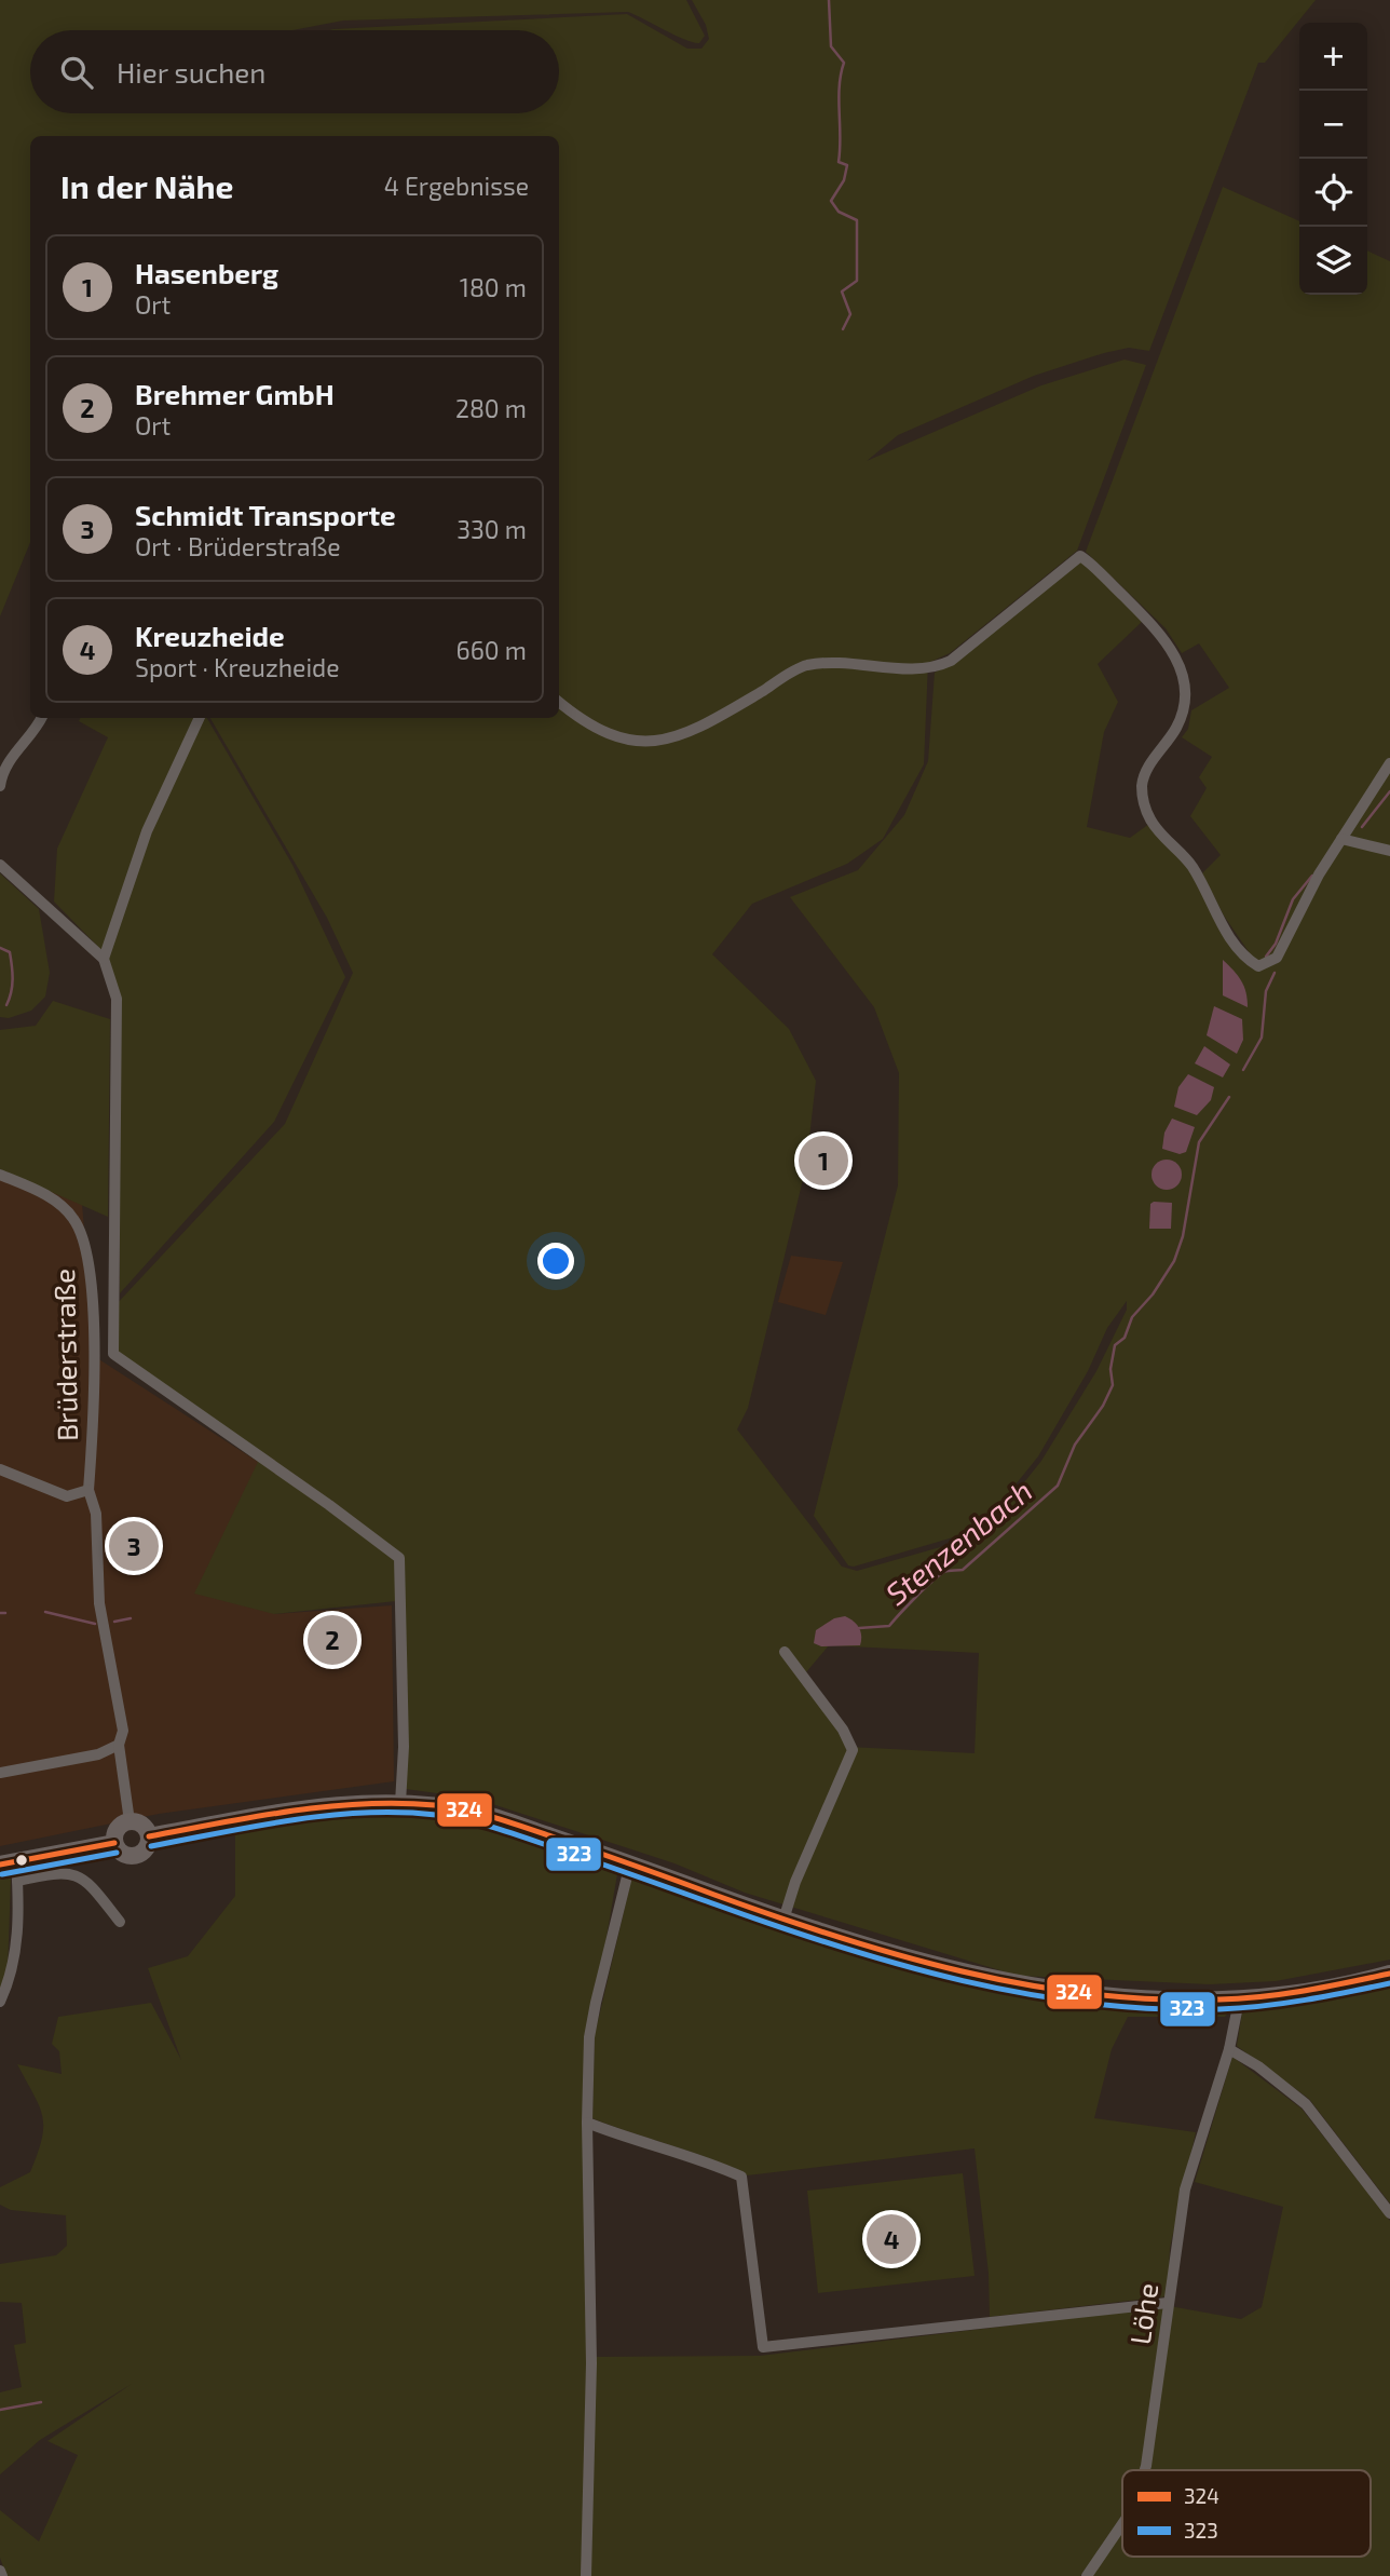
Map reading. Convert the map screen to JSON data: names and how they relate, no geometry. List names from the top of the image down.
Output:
{
  "streets": {
    "street": ["Brüderstraße", "Löhe"]
  },
  "water": ["Stenzenbach"],
  "lines": ["transit line 324", "transit line 323"],
  "legend": ["324", "323"],
  "page": {
    "map_buttons": ["+", "−"],
    "search": "Hier suchen",
    "heading": ["In der Nähe", "4 Ergebnisse"],
    "list": [
      {
        "mark": "1",
        "name": "Hasenberg",
        "note": "Ort",
        "value": "180 m"
      },
      {
        "mark": "2",
        "name": "Brehmer GmbH",
        "note": "Ort",
        "value": "280 m"
      },
      {
        "mark": "3",
        "name": "Schmidt Transporte",
        "note": "Ort · Brüderstraße",
        "value": "330 m"
      },
      {
        "mark": "4",
        "name": "Kreuzheide",
        "note": "Sport · Kreuzheide",
        "value": "660 m"
      }
    ],
    "pins": [
      "1",
      "3",
      "2",
      "4"
    ]
  }
}
